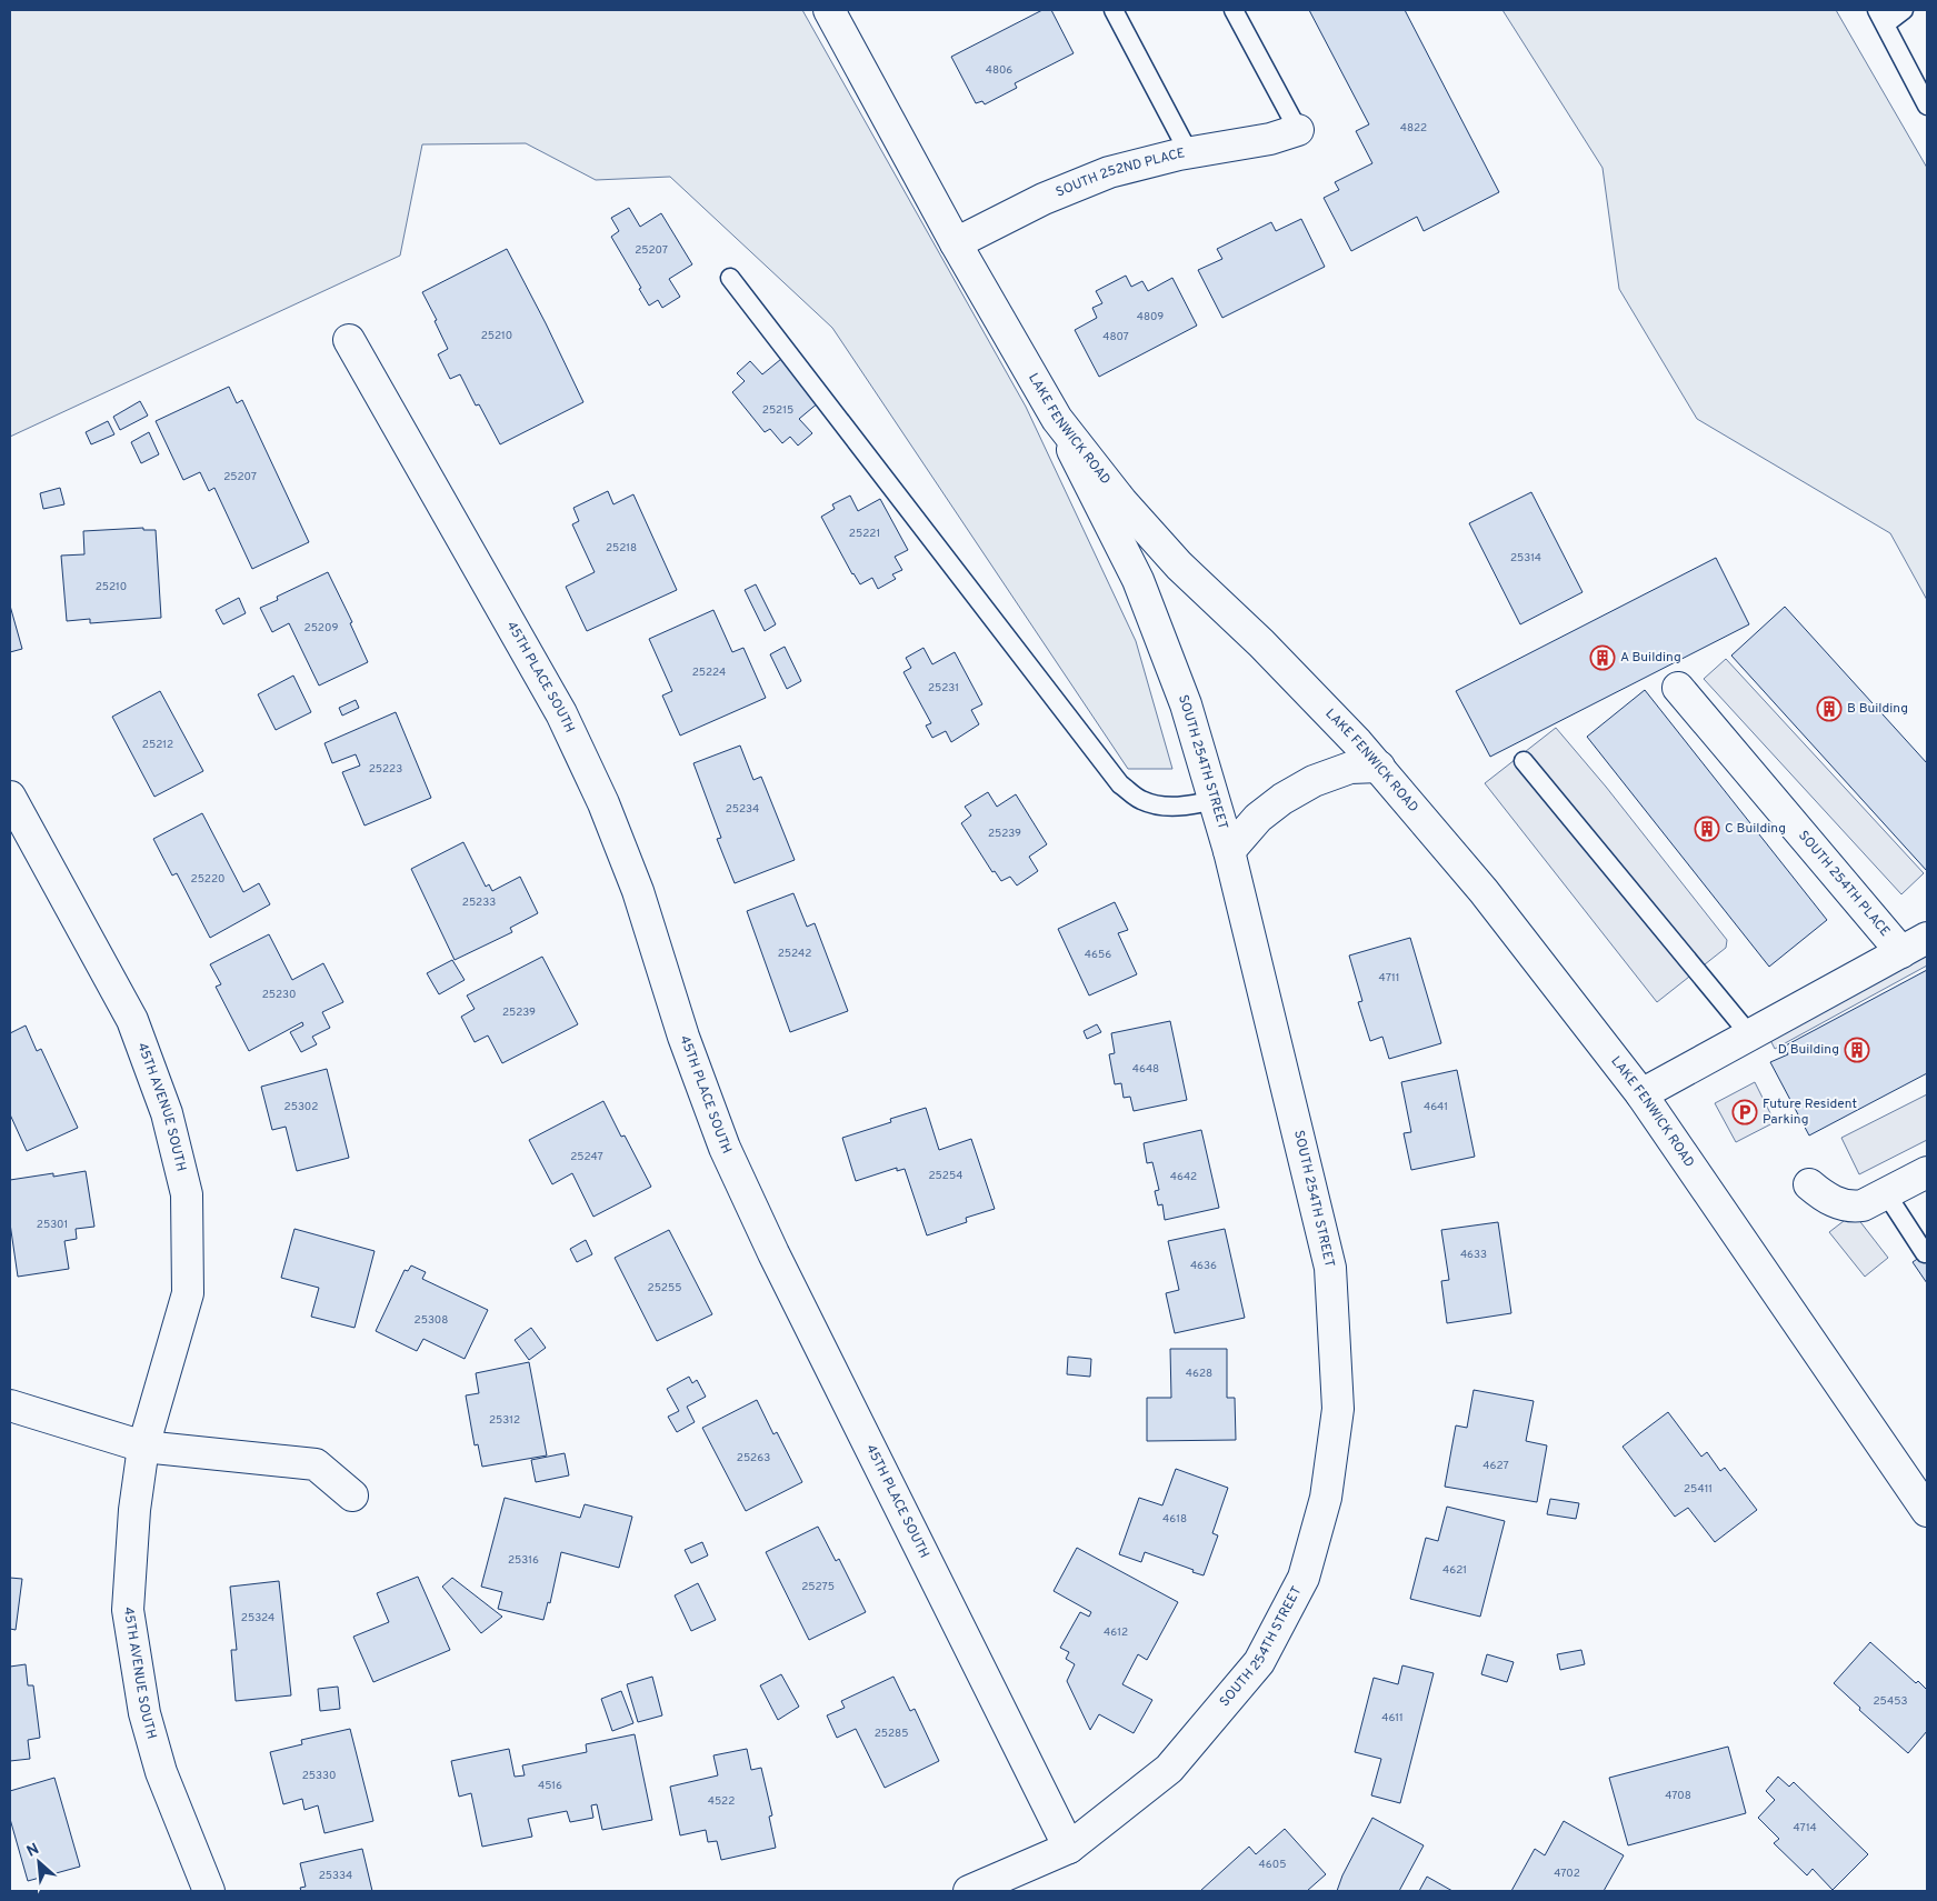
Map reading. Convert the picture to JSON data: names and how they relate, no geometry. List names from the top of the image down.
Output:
{
  "streets": {
    "street": [
      "SOUTH 252ND PLACE",
      "LAKE FENWICK ROAD",
      "45TH PLACE SOUTH",
      "SOUTH 254TH STREET",
      "SOUTH 254TH PLACE",
      "45TH AVENUE SOUTH"
    ]
  },
  "crossings": [
    ["SOUTH 252ND PLACE", "LAKE FENWICK ROAD"],
    ["LAKE FENWICK ROAD", "SOUTH 254TH STREET"],
    ["LAKE FENWICK ROAD", "SOUTH 254TH PLACE"],
    ["45TH PLACE SOUTH", "SOUTH 254TH STREET"]
  ],
  "places": {
    "building": [
      "A Building",
      "B Building",
      "C Building",
      "D Building"
    ],
    "parking": ["Future Resident Parking"]
  },
  "house_numbers": [
    "4806",
    "4822",
    "25207",
    "4809",
    "25210",
    "4807",
    "25215",
    "25207",
    "25221",
    "25218",
    "25314",
    "25210",
    "25209",
    "25224",
    "25231",
    "25212",
    "25223",
    "25234",
    "25239",
    "25220",
    "25233",
    "25242",
    "4656",
    "4711",
    "25230",
    "25239",
    "4648",
    "25302",
    "4641",
    "25247",
    "25254",
    "4642",
    "25301",
    "4633",
    "4636",
    "25255",
    "25308",
    "4628",
    "25312",
    "25263",
    "4627",
    "25411",
    "4618",
    "25316",
    "4621",
    "25275",
    "25324",
    "4612",
    "25453",
    "4611",
    "25285",
    "25330",
    "4516",
    "4708",
    "4522",
    "4714",
    "4605",
    "4702",
    "25334"
  ],
  "north": "top left"
}
